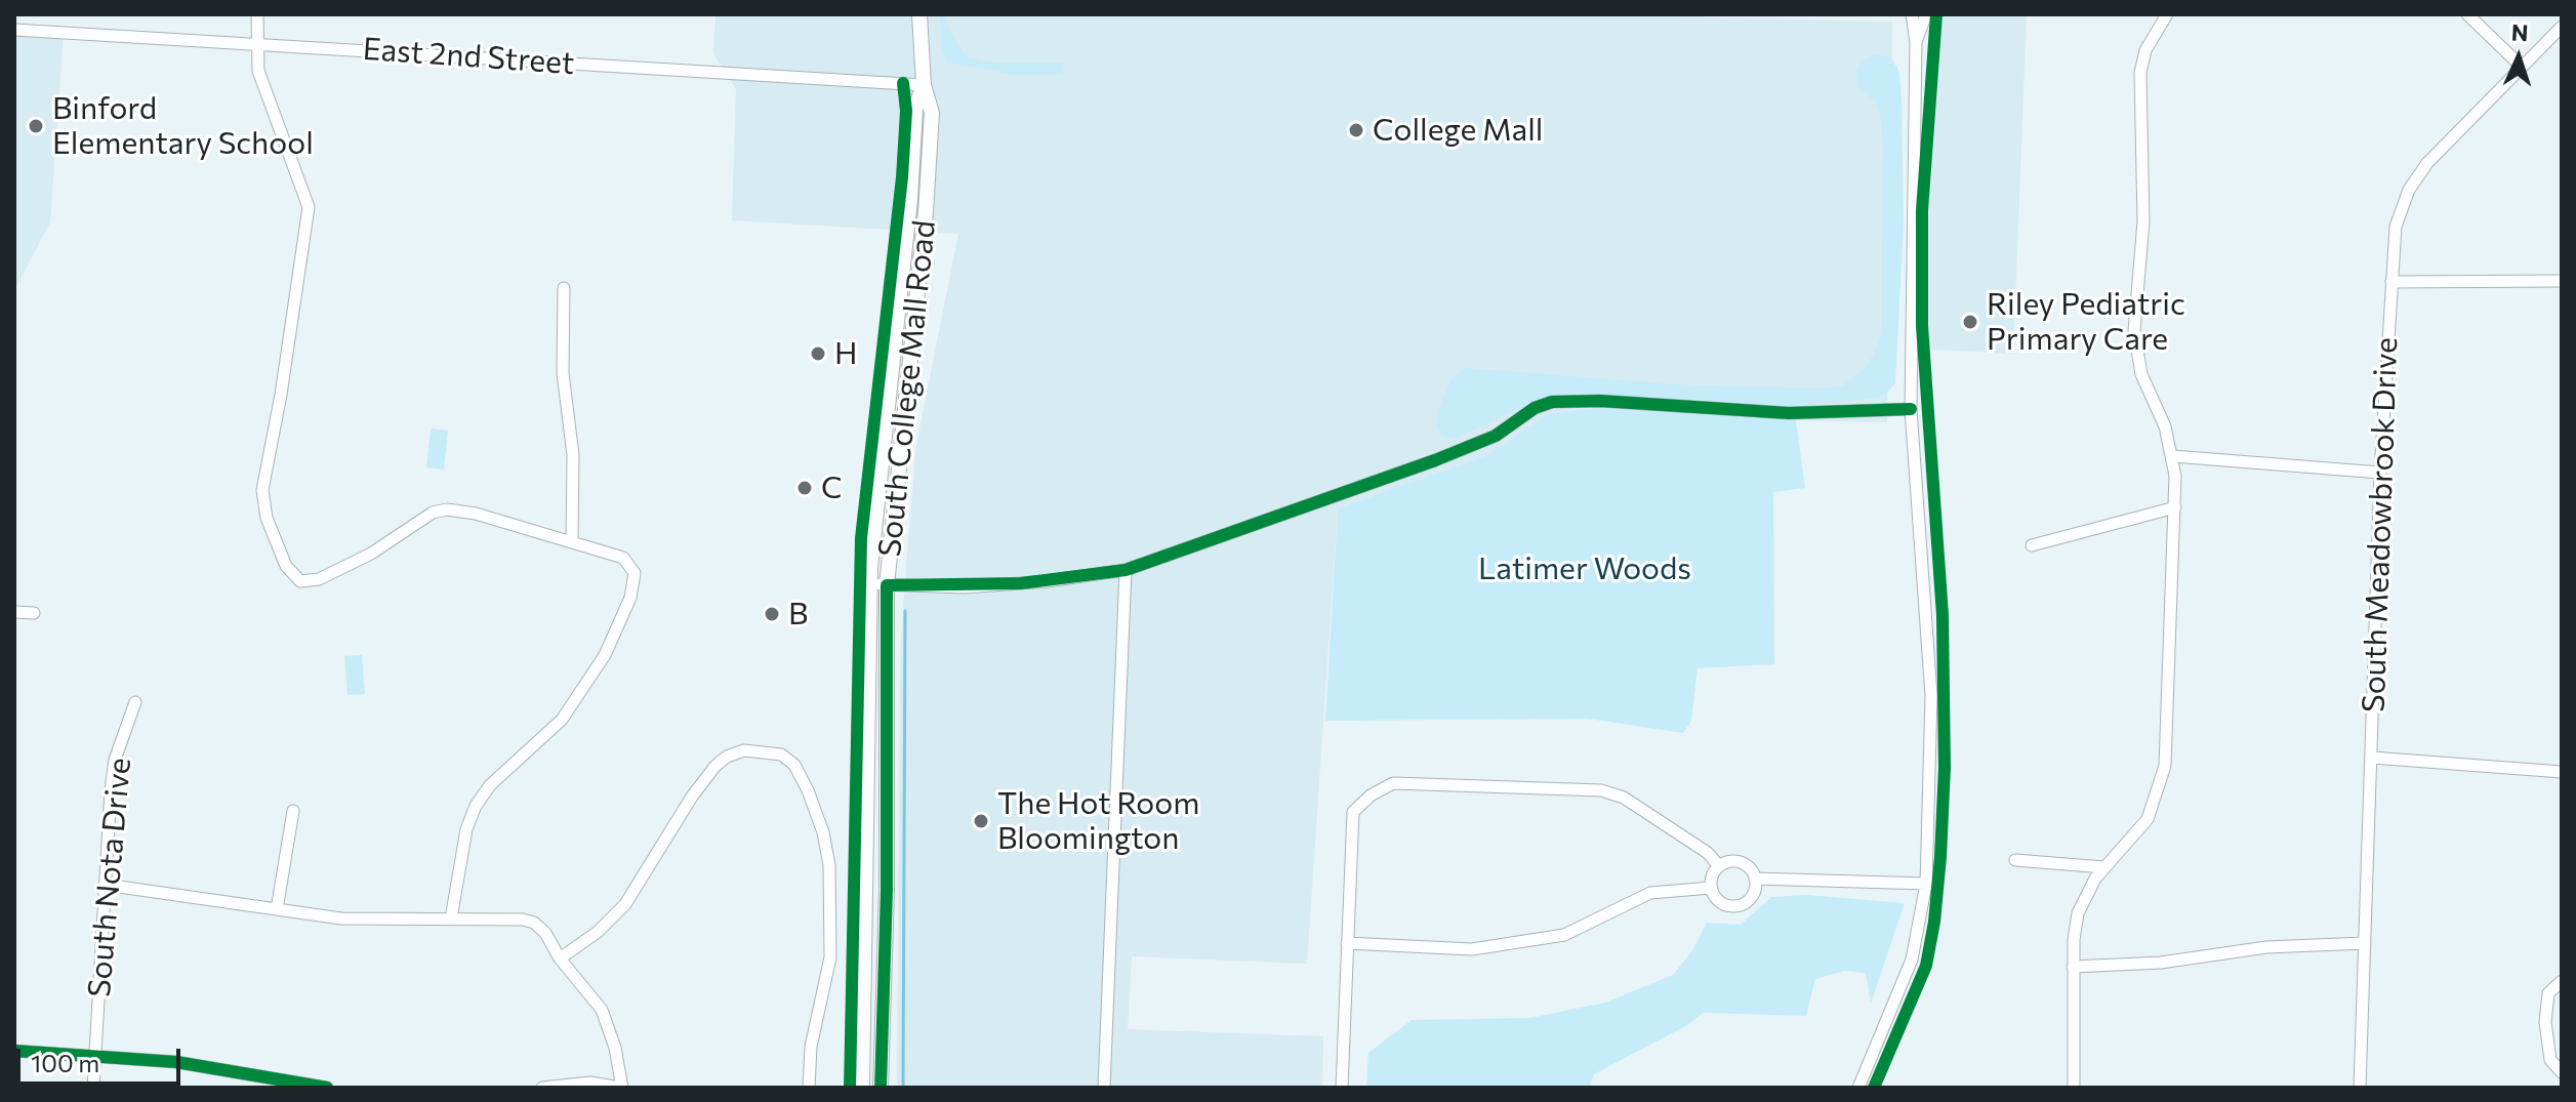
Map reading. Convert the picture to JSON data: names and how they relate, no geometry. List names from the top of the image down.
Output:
{
  "streets": {
    "main road": ["South College Mall Road"],
    "street": ["East 2nd Street", "South Meadowbrook Drive", "South Nota Drive"]
  },
  "crossings": [
    ["East 2nd Street", "South College Mall Road"]
  ],
  "parks": ["Latimer Woods"],
  "places": [
    "Binford Elementary School",
    "College Mall",
    "Riley Pediatric Primary Care",
    "H",
    "C",
    "B",
    "The Hot Room Bloomington"
  ],
  "scale_bar": "100 m",
  "north": "top"
}
